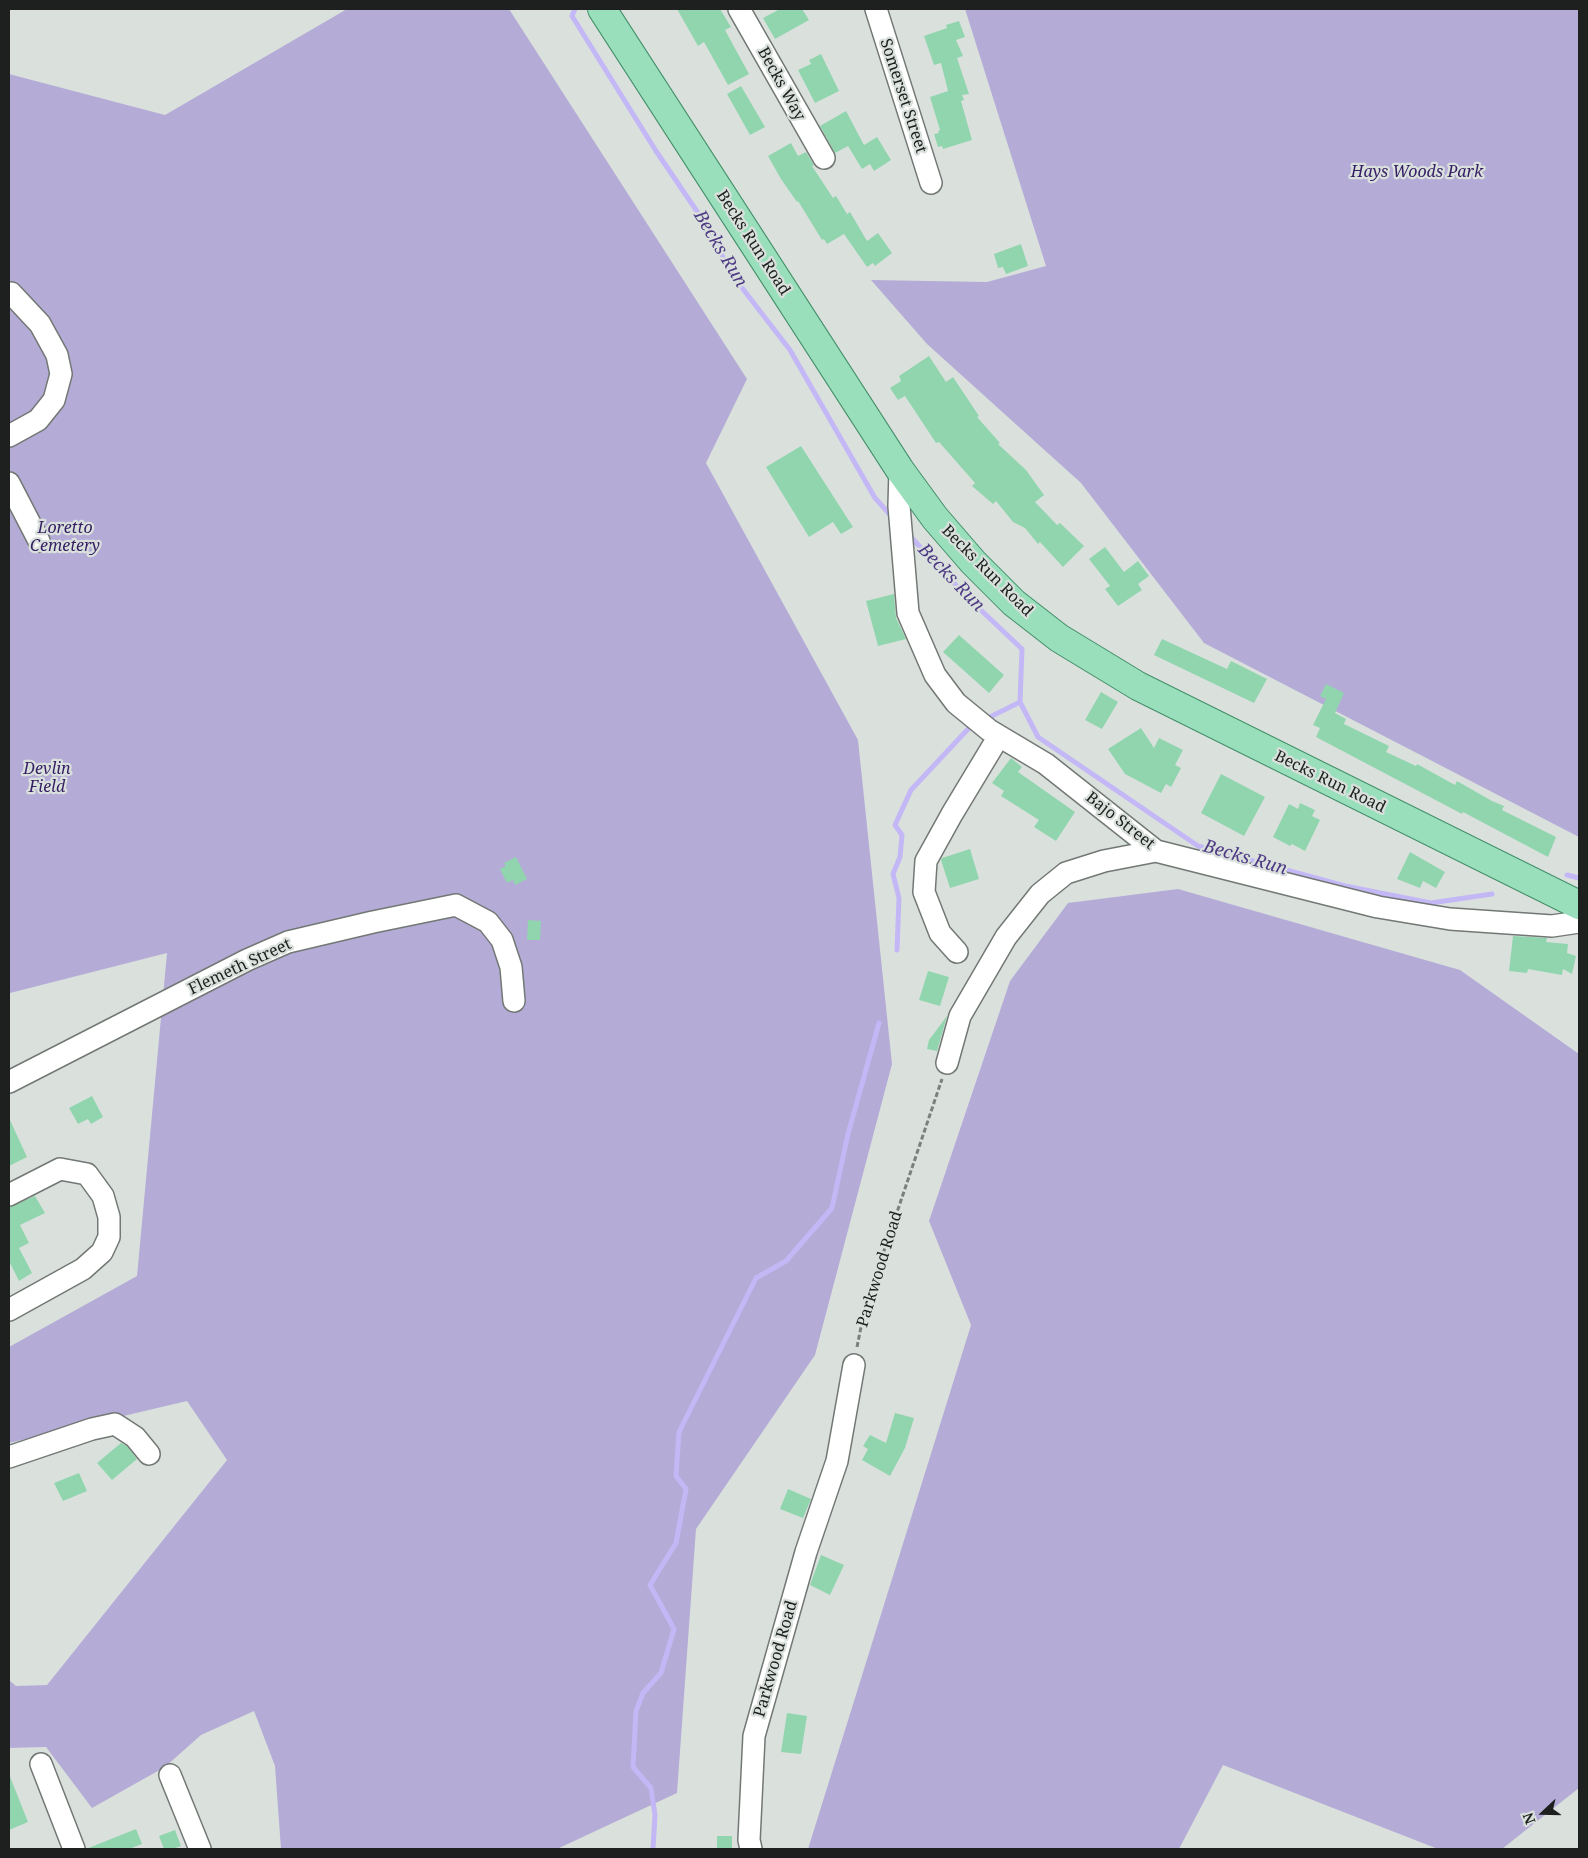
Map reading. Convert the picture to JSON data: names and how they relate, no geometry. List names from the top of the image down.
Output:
{
  "streets": {
    "main road": ["Becks Run Road"],
    "street": [
      "Becks Way",
      "Somerset Street",
      "Bajo Street",
      "Flemeth Street",
      "Parkwood Road"
    ]
  },
  "crossings": [
    ["Becks Run Road", "Bajo Street"]
  ],
  "water": ["Becks Run"],
  "parks": ["Hays Woods Park", "Loretto Cemetery", "Devlin Field"],
  "north": "left"
}
